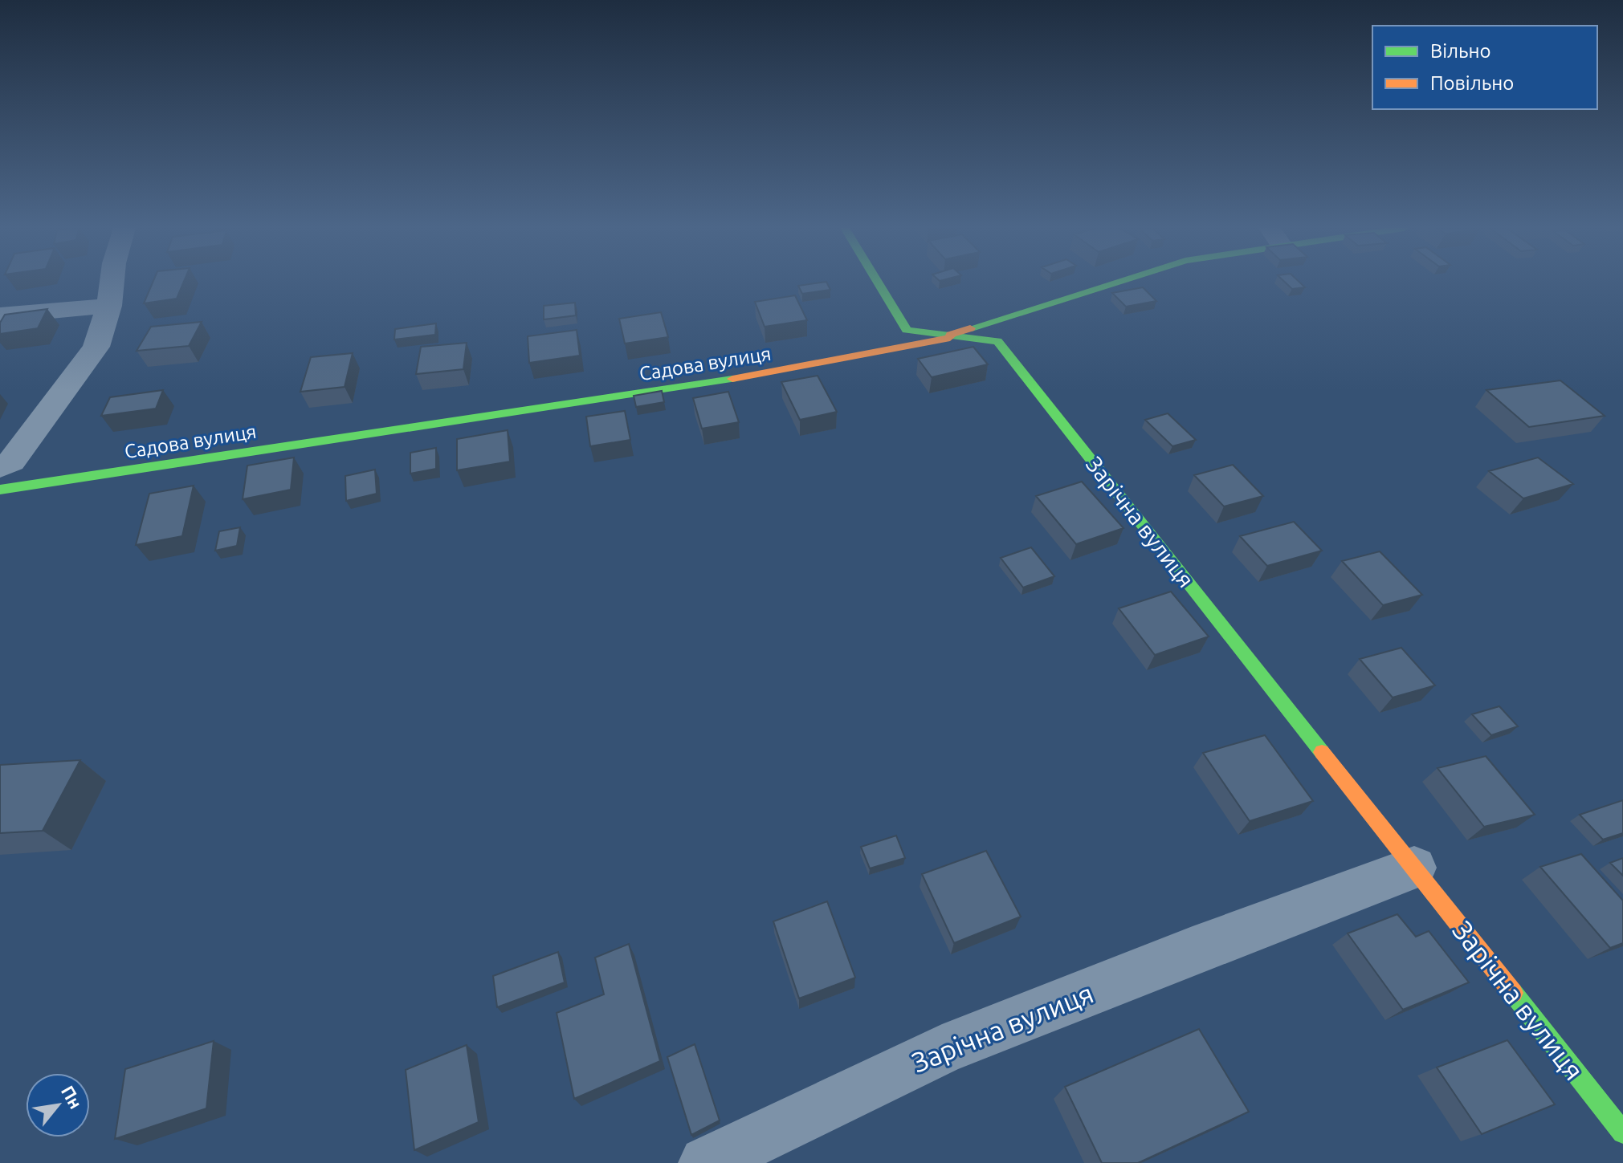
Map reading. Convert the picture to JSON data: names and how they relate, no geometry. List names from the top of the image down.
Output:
{
  "streets": {
    "street": ["Садова вулиця", "Зарічна вулиця"]
  },
  "crossings": [
    ["Садова вулиця", "Зарічна вулиця"]
  ],
  "legend": ["Вільно", "Повільно"],
  "north": "top right"
}
